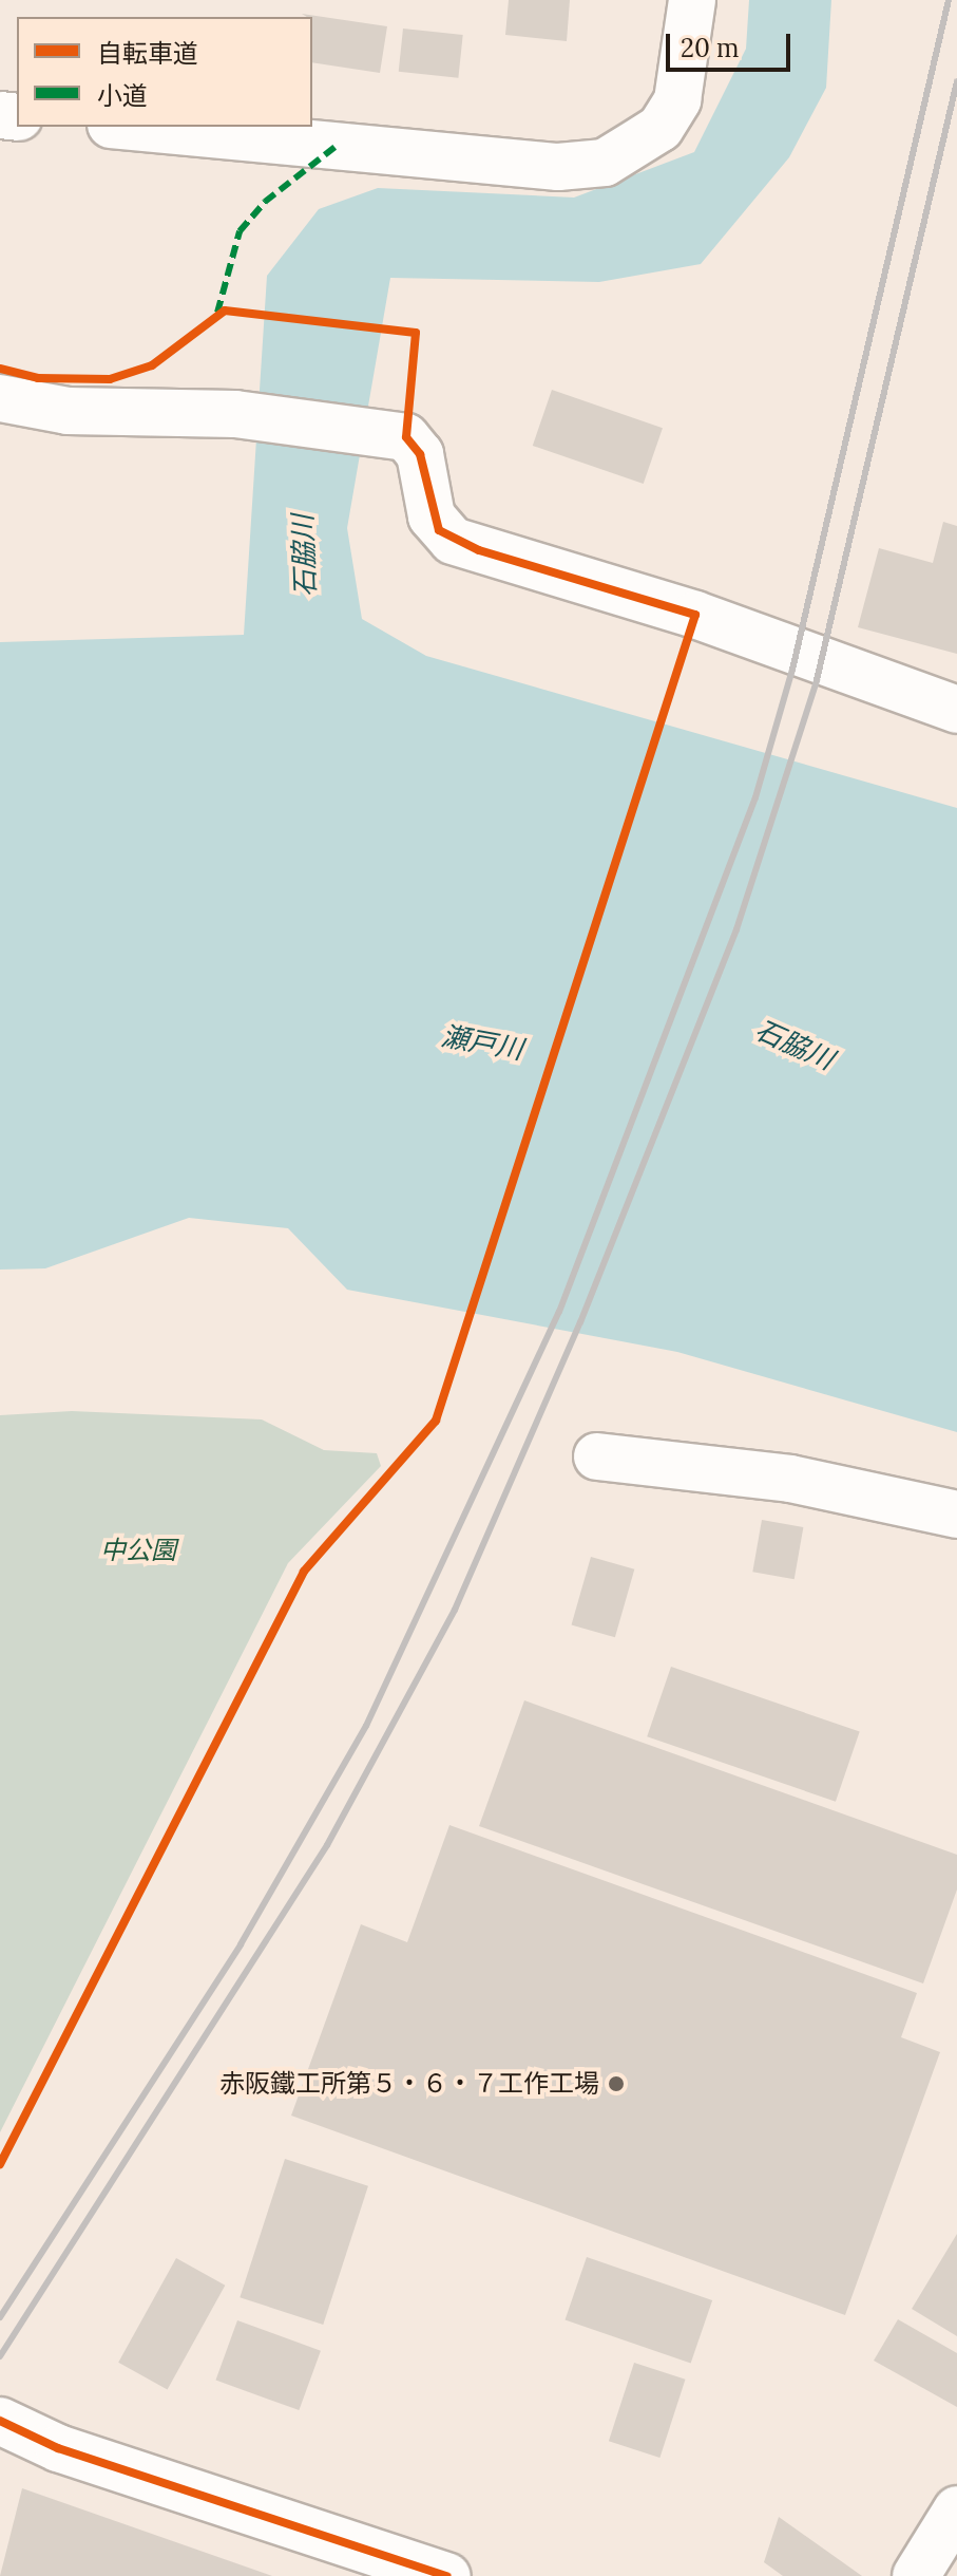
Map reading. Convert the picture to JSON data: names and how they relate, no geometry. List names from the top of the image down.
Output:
{
  "water": ["石脇川", "瀬戸川"],
  "parks": ["中公園"],
  "places": ["赤阪鐵工所第５・６・７工作工場"],
  "legend": ["自転車道", "小道"],
  "scale_bar": "20 m"
}
